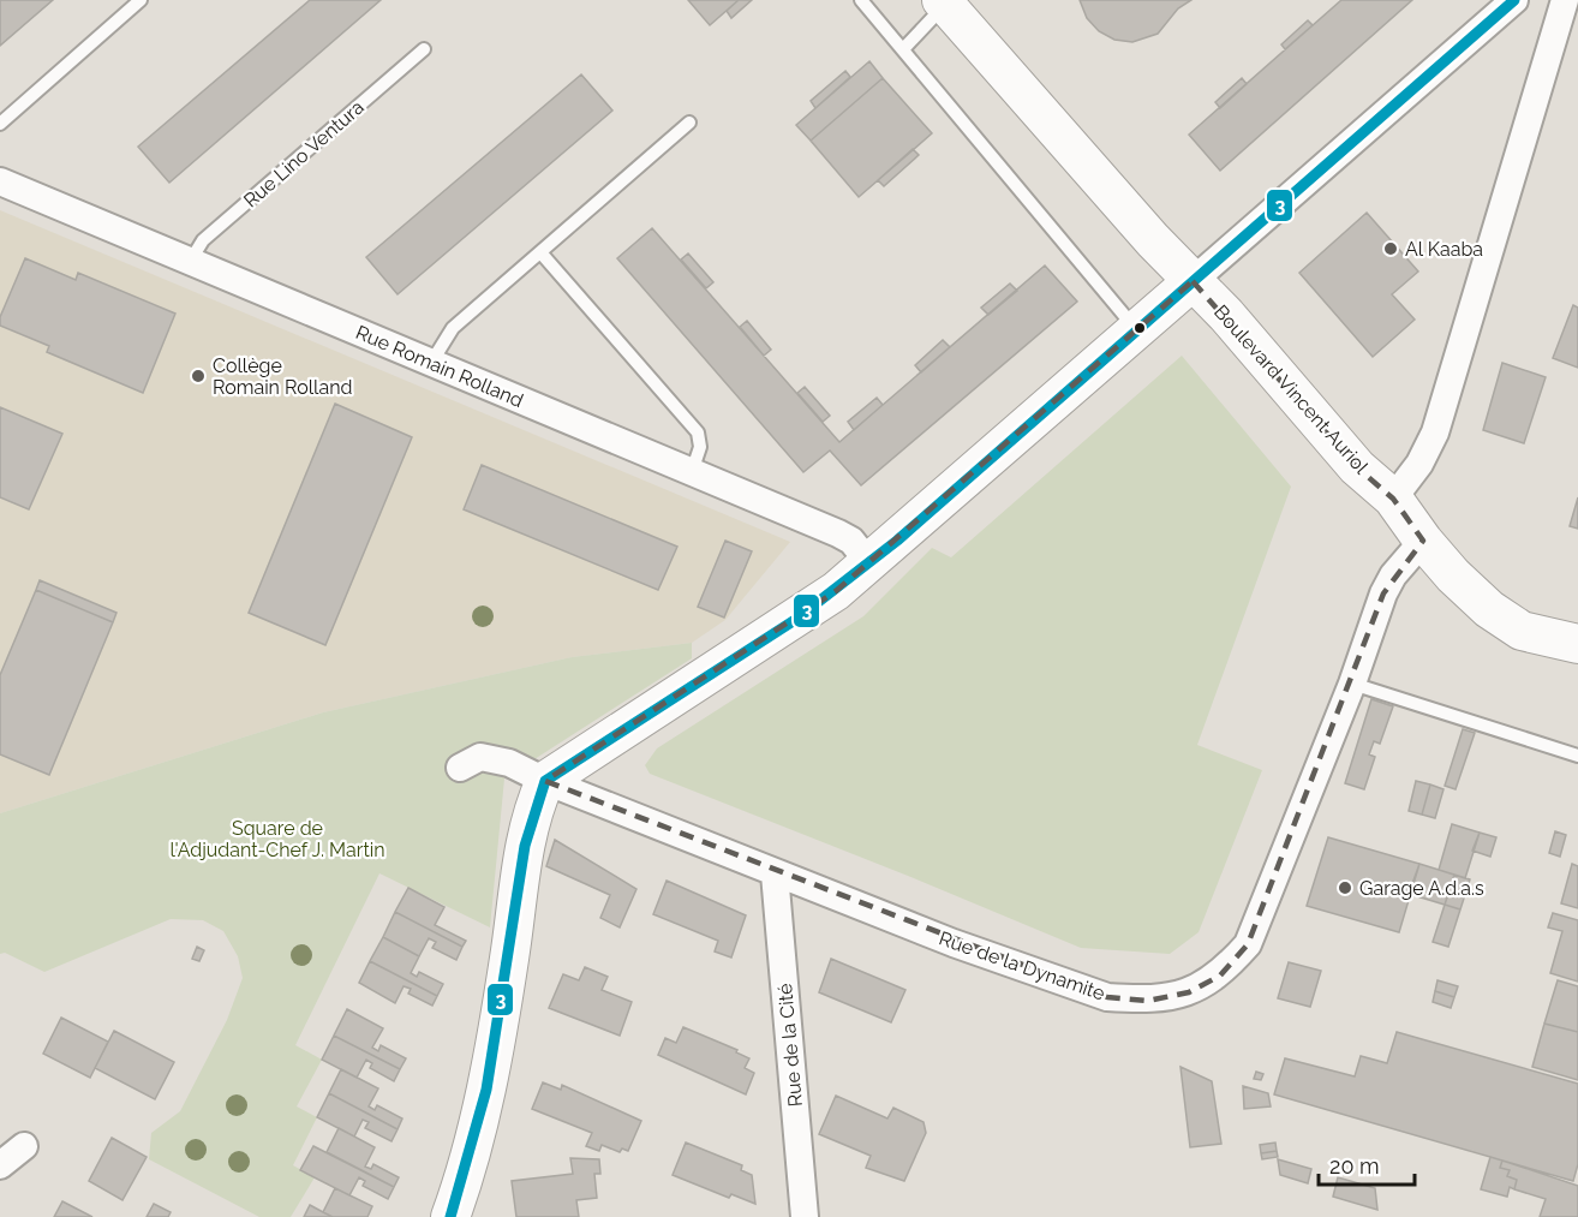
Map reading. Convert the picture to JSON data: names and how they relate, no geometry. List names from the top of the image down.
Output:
{
  "streets": {
    "street": [
      "Rue Romain Rolland",
      "Boulevard Vincent Auriol",
      "Rue de la Dynamite",
      "Rue de la Cité"
    ],
    "lane": ["Rue Lino Ventura"]
  },
  "crossings": [
    ["Rue Lino Ventura", "Rue Romain Rolland"],
    ["Boulevard Vincent Auriol", "Rue de la Dynamite"],
    ["Rue de la Dynamite", "Rue de la Cité"]
  ],
  "parks": ["Square de l'Adjudant-Chef J. Martin"],
  "places": ["Al Kaaba", "Collège Romain Rolland", "Garage A.d.a.s"],
  "lines": ["transit line 3"],
  "scale_bar": "20 m"
}
